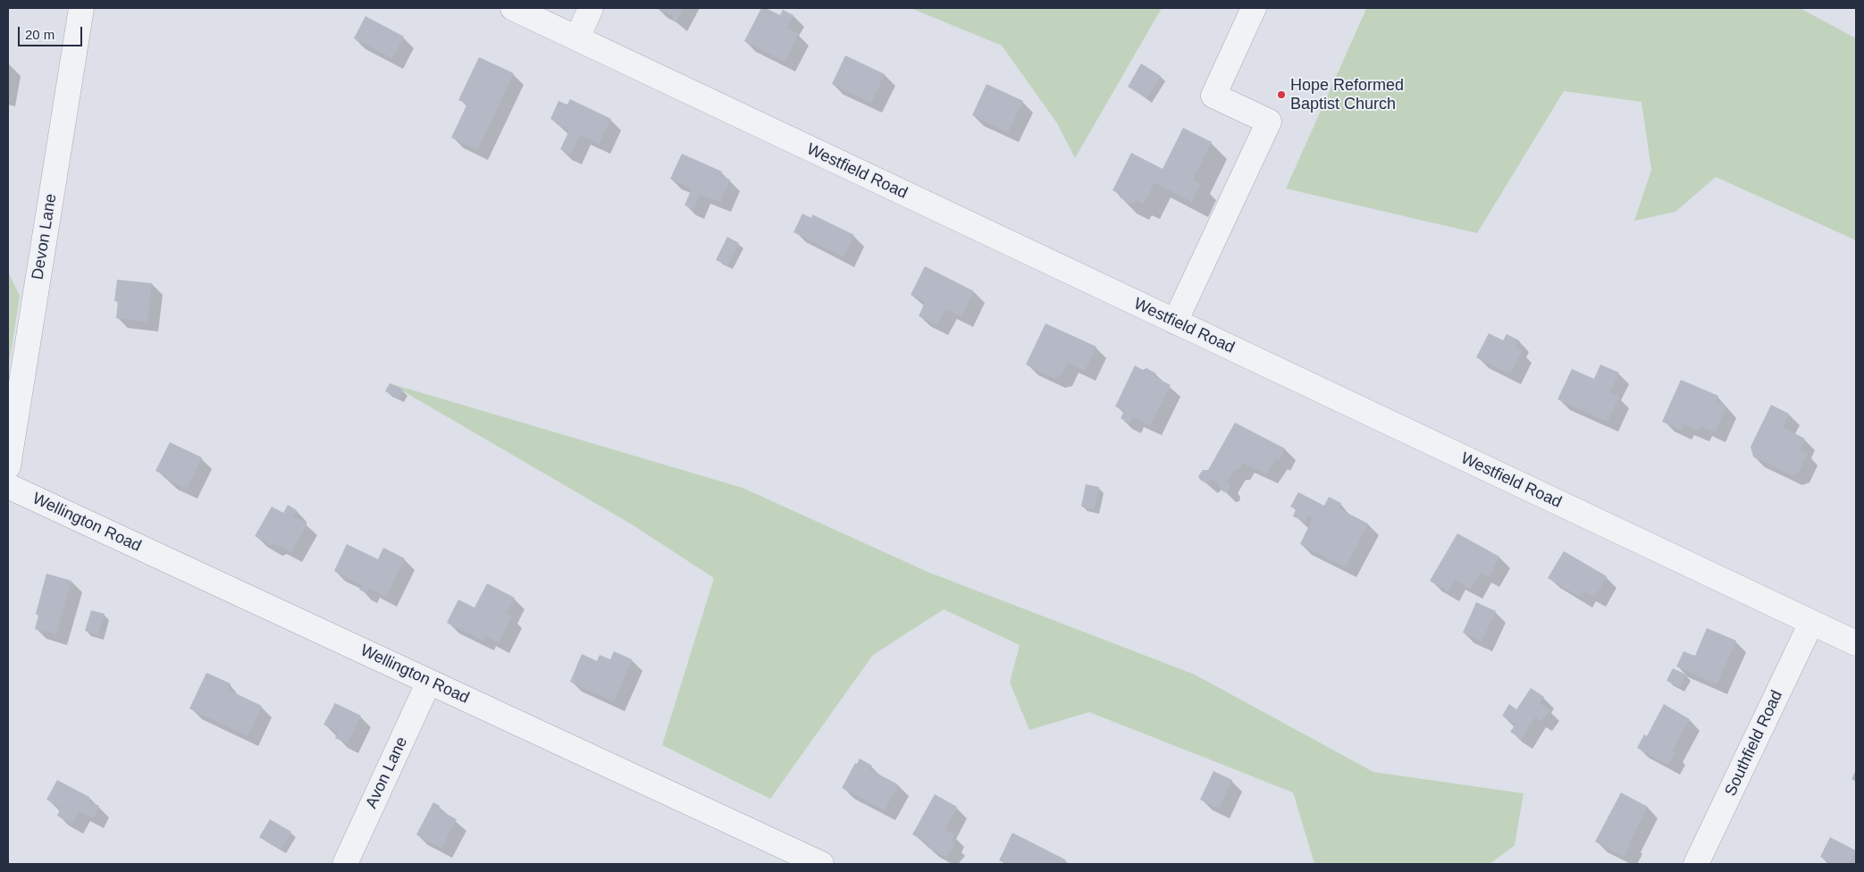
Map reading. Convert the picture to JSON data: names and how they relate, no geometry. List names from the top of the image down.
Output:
{
  "streets": {
    "street": [
      "Westfield Road",
      "Devon Lane",
      "Wellington Road",
      "Southfield Road",
      "Avon Lane"
    ]
  },
  "crossings": [
    ["Westfield Road", "Southfield Road"],
    ["Wellington Road", "Avon Lane"]
  ],
  "places": ["Hope Reformed Baptist Church"],
  "scale_bar": "20 m"
}
